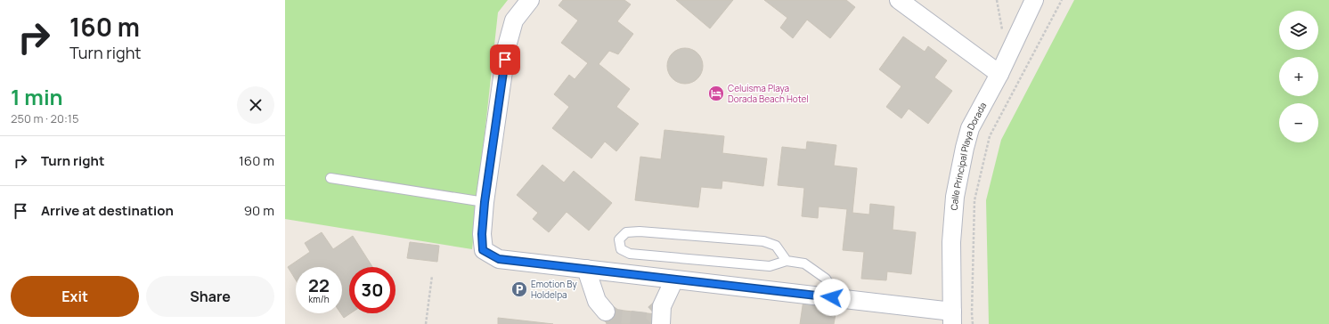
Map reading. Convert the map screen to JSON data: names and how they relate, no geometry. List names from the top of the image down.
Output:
{
  "streets": {
    "street": ["Calle Principal Playa Dorada"]
  },
  "places": {
    "hotel": ["Celuisma Playa Dorada Beach Hotel"],
    "parking": ["Emotion By Holdelpa"]
  },
  "page": {
    "turn": ["160 m", "Turn right"],
    "map_buttons": ["+", "−"],
    "heading": ["1 min", "250 m · 20:15"],
    "list": [
      {
        "name": "Turn right",
        "value": "160 m"
      },
      {
        "name": "Arrive at destination",
        "value": "90 m"
      }
    ],
    "speed": "22 km/h",
    "limit": "30",
    "buttons": ["Exit", "Share"]
  }
}
